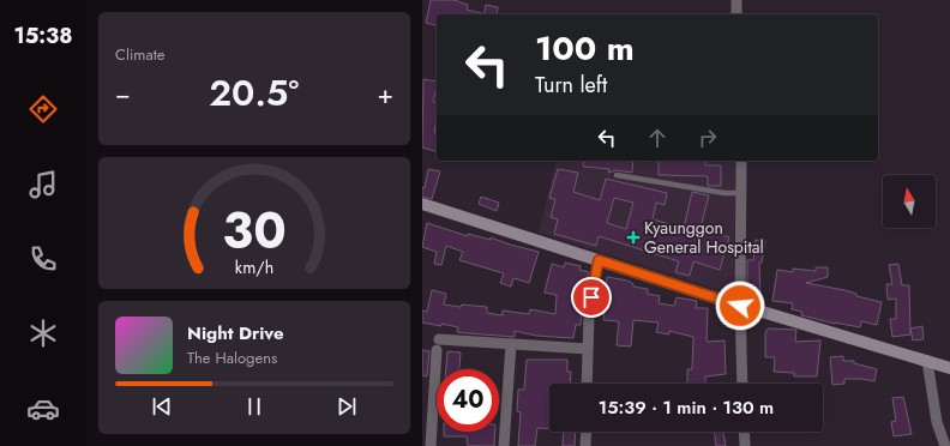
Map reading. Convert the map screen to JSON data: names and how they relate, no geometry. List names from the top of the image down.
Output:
{
  "places": {
    "health": ["Kyaunggon General Hospital"]
  },
  "north": "top",
  "page": {
    "tabs": "15:38",
    "tile": "Climate",
    "turn": ["100 m", "Turn left"],
    "heat": ["−", "20.5°", "+"],
    "song": ["Night Drive", "The Halogens"],
    "limit": "40",
    "trip": "15:39 · 1 min · 130 m",
    "gauge": ["30", "km/h"]
  }
}
